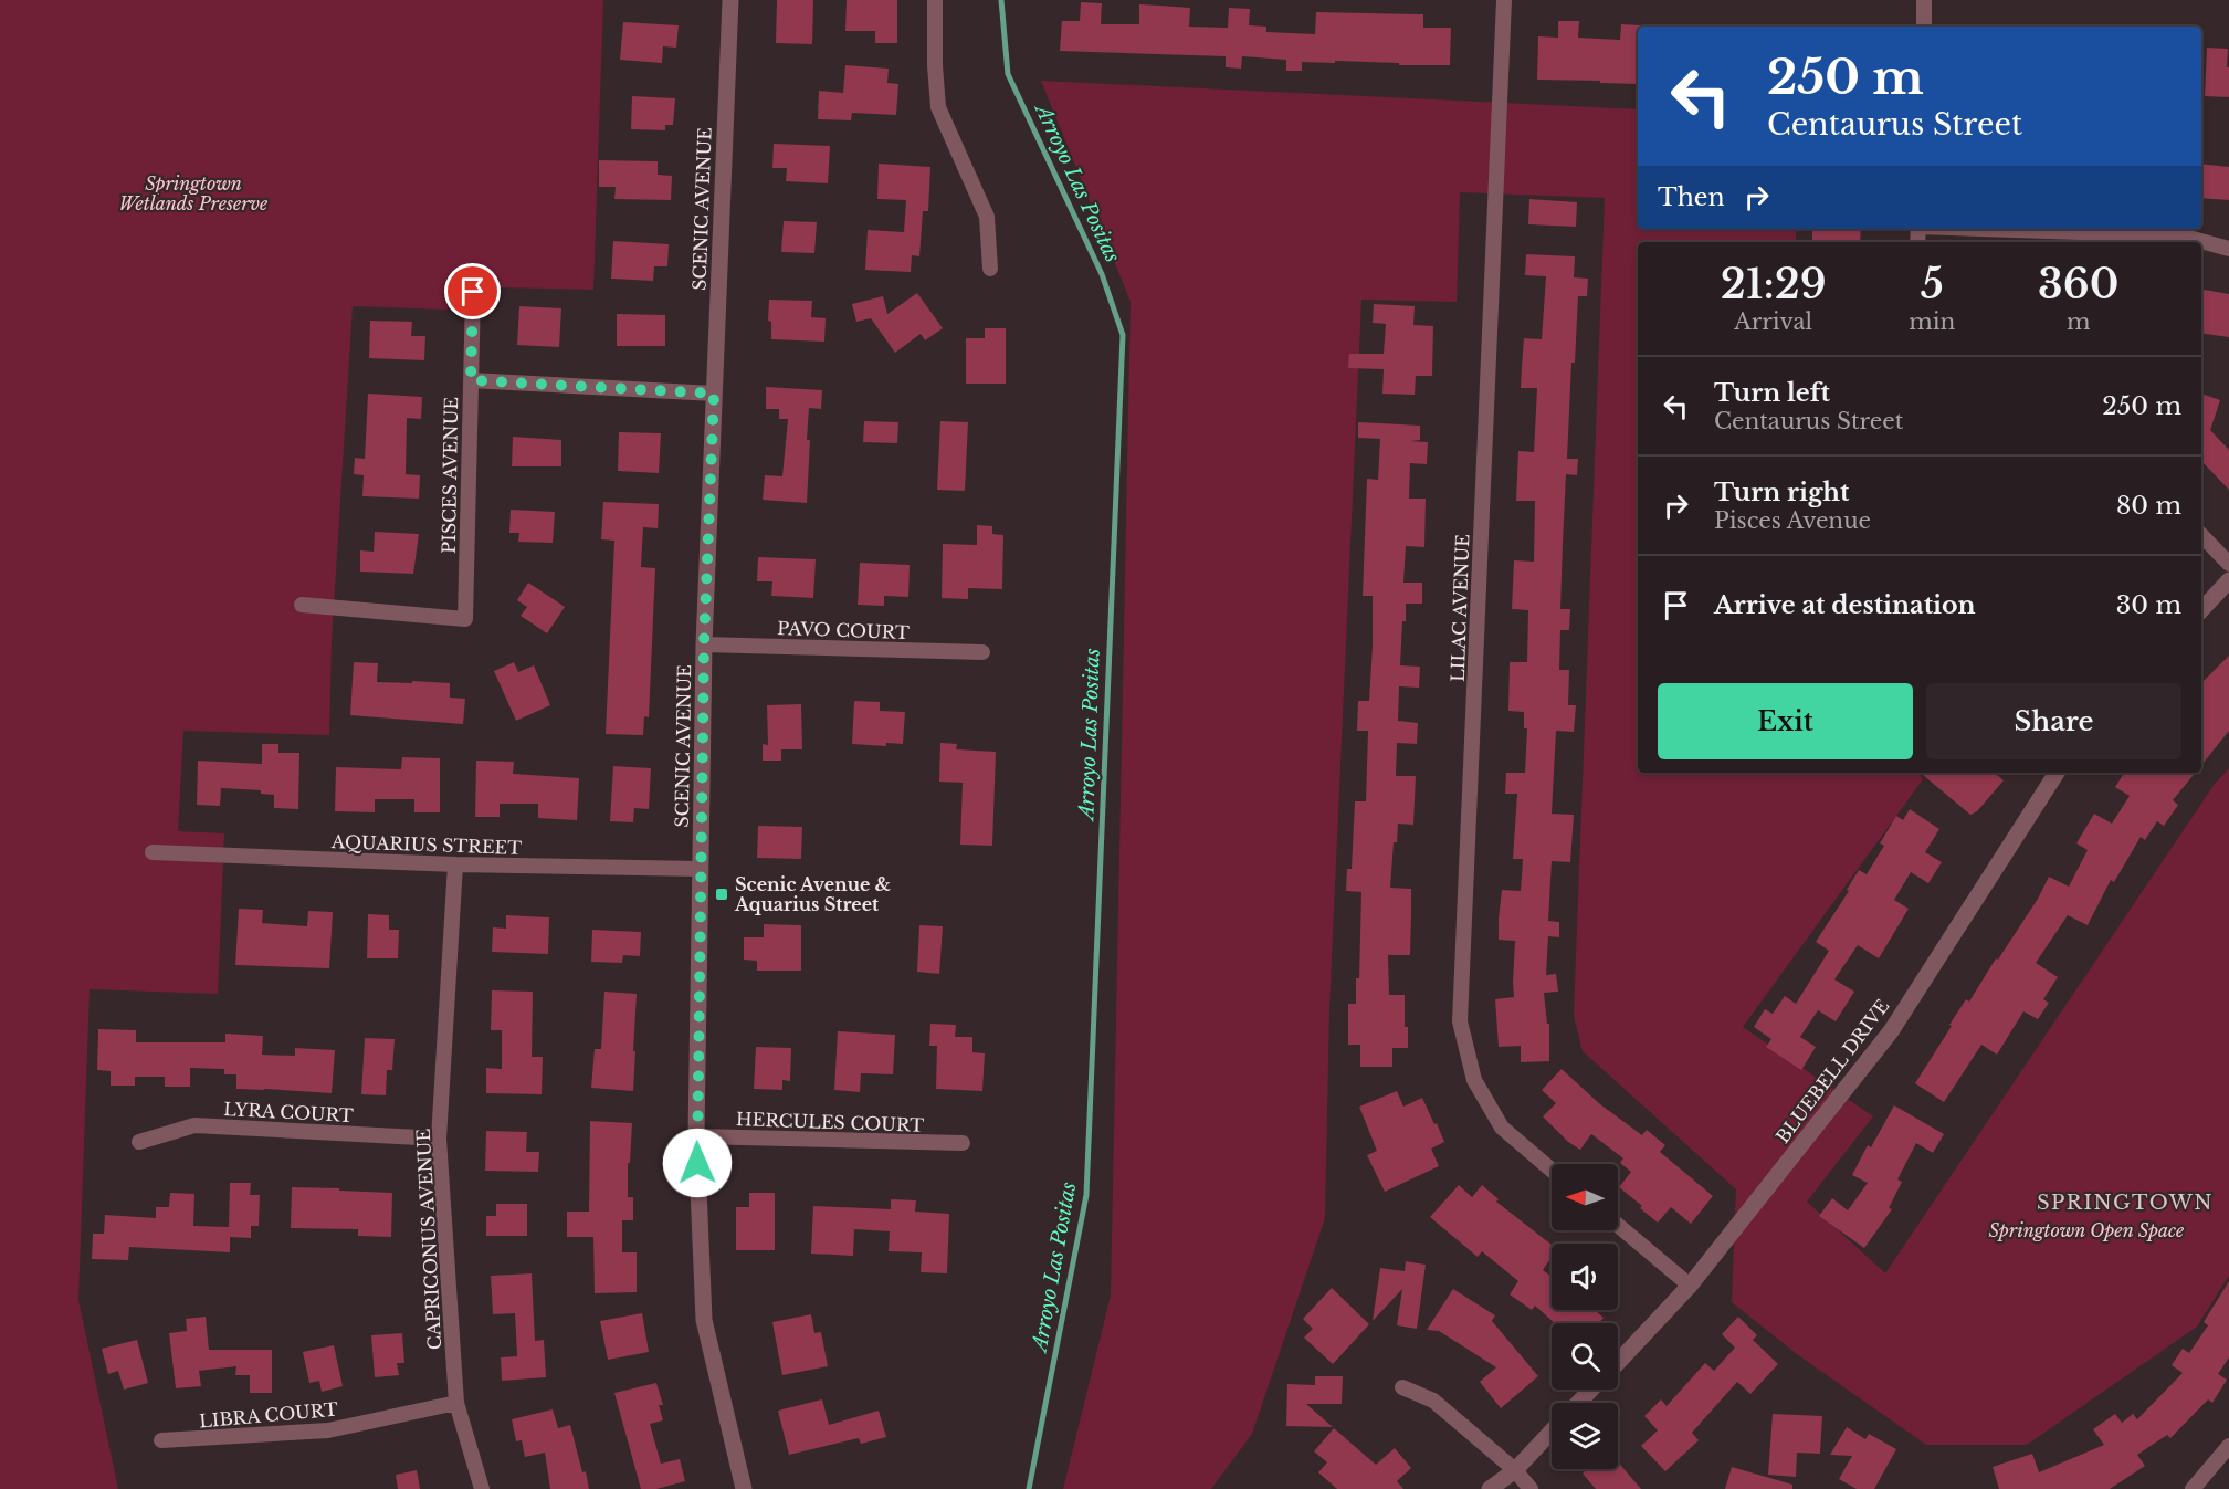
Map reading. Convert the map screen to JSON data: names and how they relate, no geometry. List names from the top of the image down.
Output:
{
  "streets": {
    "street": [
      "SCENIC AVENUE",
      "PISCES AVENUE",
      "LILAC AVENUE",
      "PAVO COURT",
      "AQUARIUS STREET",
      "BLUEBELL DRIVE",
      "LYRA COURT",
      "HERCULES COURT",
      "CAPRICONUS AVENUE",
      "LIBRA COURT"
    ]
  },
  "crossings": [
    ["SCENIC AVENUE", "PAVO COURT"],
    ["SCENIC AVENUE", "AQUARIUS STREET"],
    ["SCENIC AVENUE", "HERCULES COURT"],
    ["AQUARIUS STREET", "CAPRICONUS AVENUE"],
    ["LYRA COURT", "CAPRICONUS AVENUE"],
    ["CAPRICONUS AVENUE", "LIBRA COURT"]
  ],
  "districts": ["SPRINGTOWN"],
  "water": ["Arroyo Las Positas"],
  "parks": ["Springtown Wetlands Preserve", "Springtown Open Space"],
  "places": {
    "transit": ["Scenic Avenue & Aquarius Street"]
  },
  "north": "left",
  "page": {
    "turn": ["250 m", "Centaurus Street"],
    "then": "Then",
    "eta": [
      "21:29",
      "Arrival",
      "5",
      "min",
      "360",
      "m"
    ],
    "list": [
      {
        "name": "Turn left",
        "note": "Centaurus Street",
        "value": "250 m"
      },
      {
        "name": "Turn right",
        "note": "Pisces Avenue",
        "value": "80 m"
      },
      {
        "name": "Arrive at destination",
        "value": "30 m"
      }
    ],
    "buttons": ["Exit", "Share"]
  }
}
